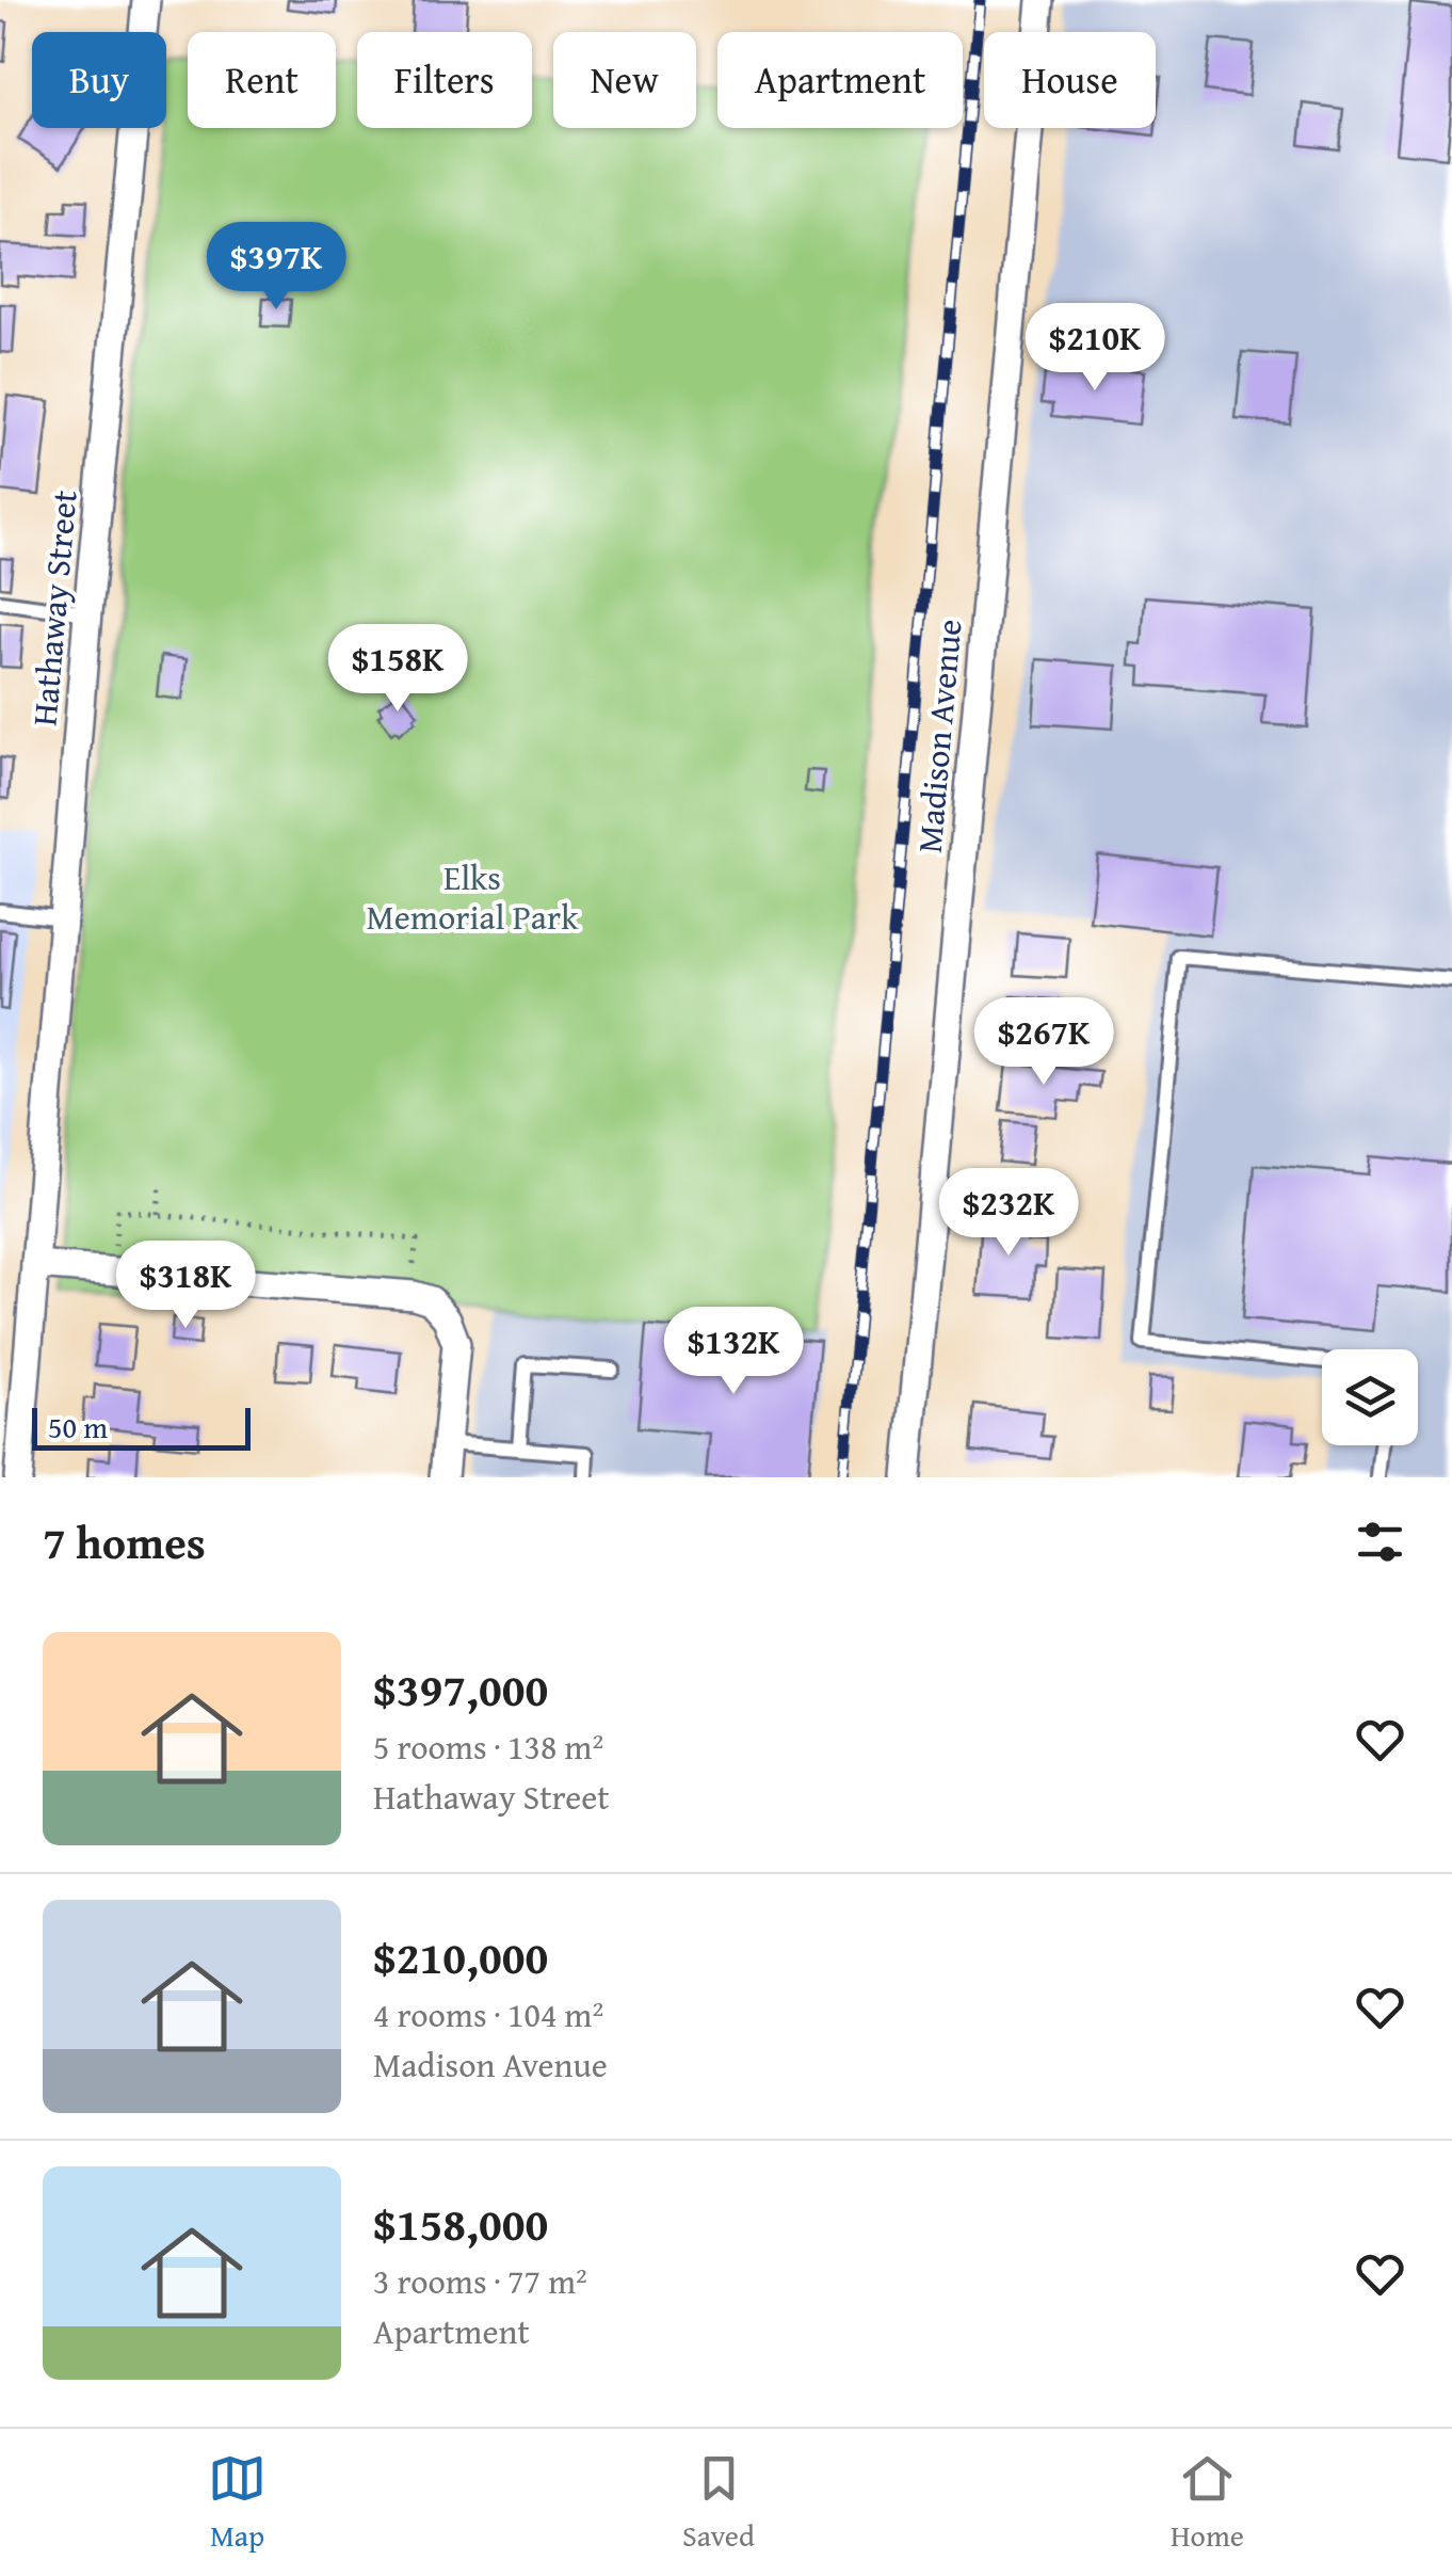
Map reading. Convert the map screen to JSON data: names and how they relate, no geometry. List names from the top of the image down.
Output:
{
  "streets": {
    "street": ["Hathaway Street", "Madison Avenue"]
  },
  "parks": ["Elks Memorial Park"],
  "scale_bar": "50 m",
  "page": {
    "chip": [
      "Buy",
      "Rent",
      "Filters",
      "New",
      "Apartment",
      "House"
    ],
    "price": [
      "$397K",
      "$210K",
      "$158K",
      "$267K",
      "$232K",
      "$318K",
      "$132K"
    ],
    "scale": "50 m",
    "heading": "7 homes",
    "list": [
      {
        "name": "$397,000",
        "note": "5 rooms · 138 m² · Hathaway Street"
      },
      {
        "name": "$210,000",
        "note": "4 rooms · 104 m² · Madison Avenue"
      },
      {
        "name": "$158,000",
        "note": "3 rooms · 77 m² · Apartment"
      }
    ],
    "tabs": ["Map", "Saved", "Home"]
  }
}
